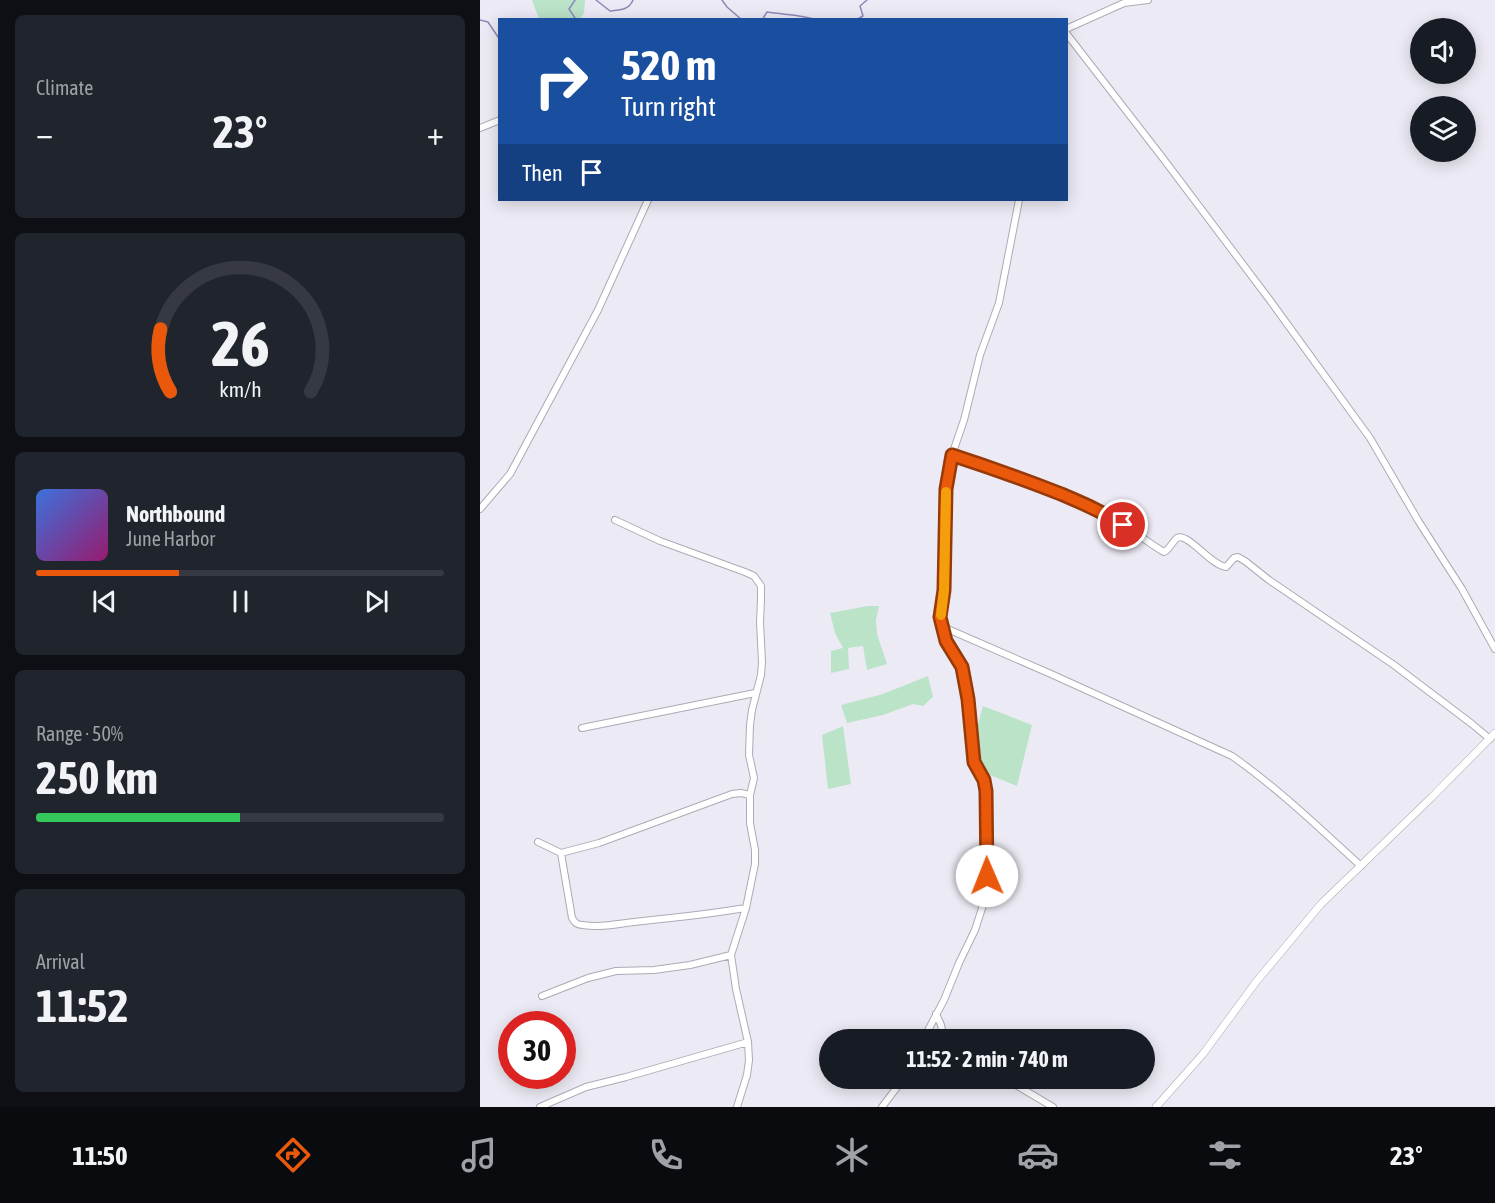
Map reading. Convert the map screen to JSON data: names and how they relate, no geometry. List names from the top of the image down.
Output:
{
  "page": {
    "tile": [
      "Climate",
      ["Range · 50%", "250 km"],
      ["Arrival", "11:52"]
    ],
    "turn": ["520 m", "Turn right"],
    "heat": ["−", "23°", "+"],
    "then": "Then",
    "song": ["Northbound", "June Harbor"],
    "limit": "30",
    "trip": "11:52 · 2 min · 740 m",
    "tabs": ["11:50", "23°"],
    "gauge": ["26", "km/h"]
  }
}
